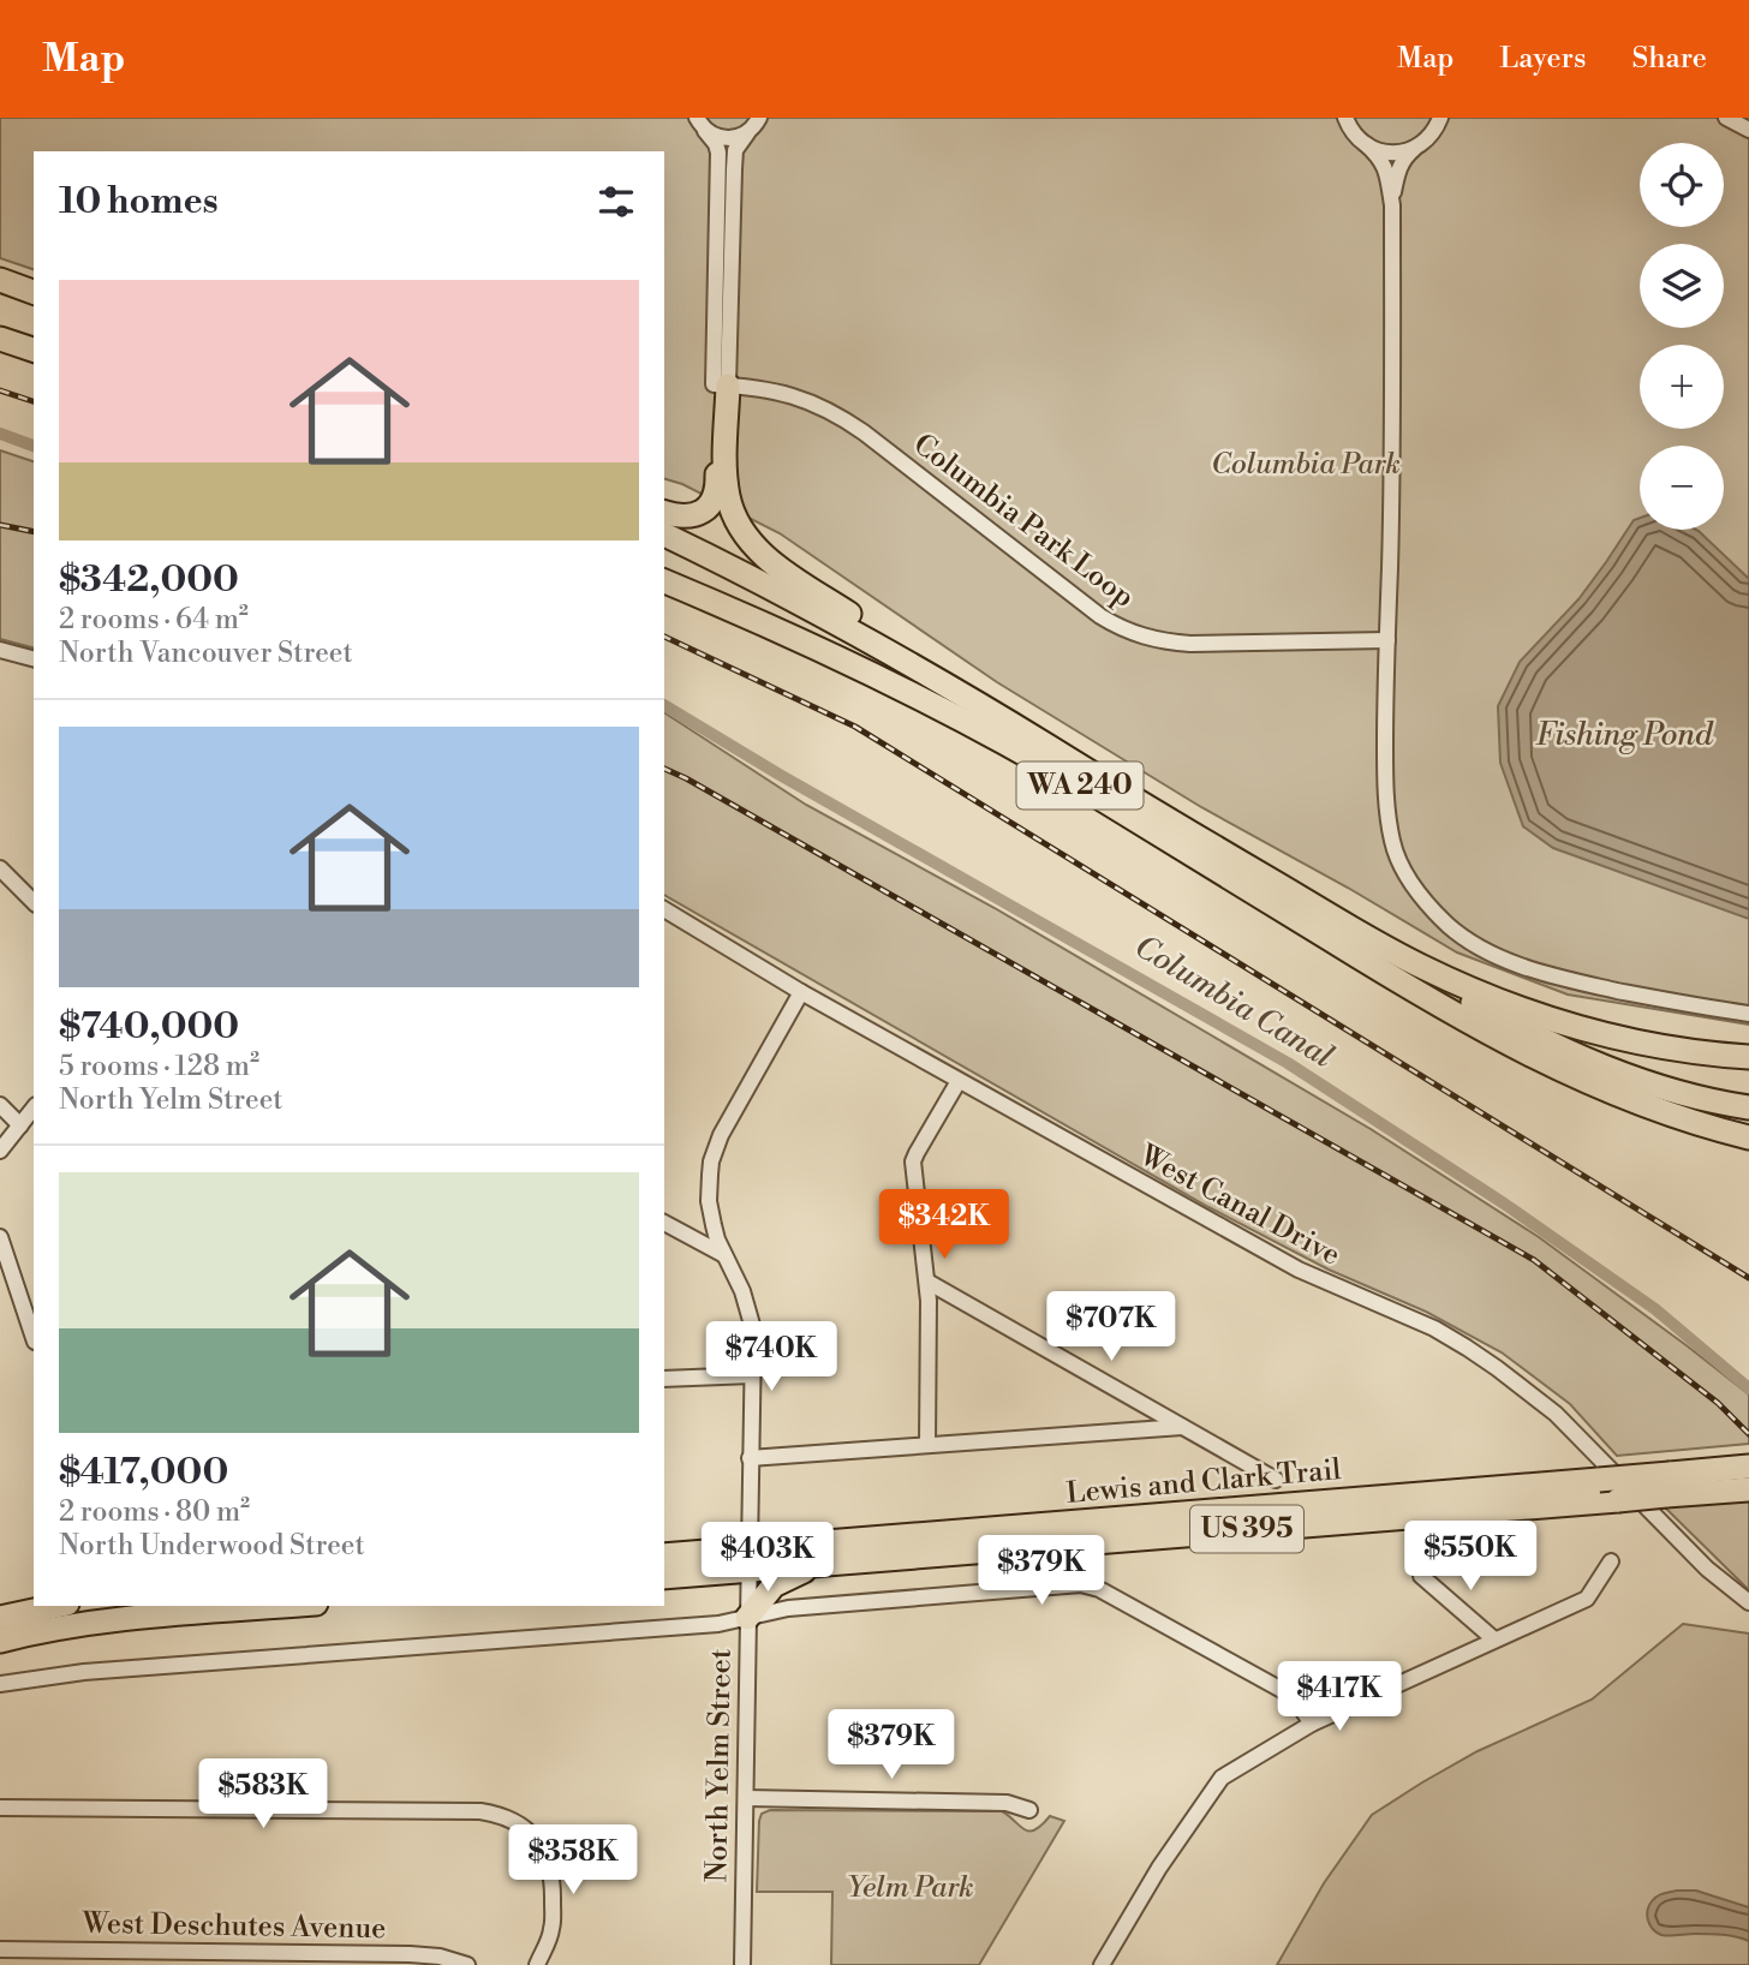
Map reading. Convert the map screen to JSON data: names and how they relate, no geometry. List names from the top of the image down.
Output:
{
  "streets": {
    "highway": ["WA 240", "Lewis and Clark Trail", "US 395"],
    "street": [
      "Columbia Park Loop",
      "West Canal Drive",
      "North Yelm Street",
      "West Deschutes Avenue"
    ]
  },
  "crossings": [
    ["West Canal Drive", "North Yelm Street"],
    ["Lewis and Clark Trail", "North Yelm Street"]
  ],
  "water": ["Fishing Pond", "Columbia Canal"],
  "parks": ["Columbia Park", "Yelm Park"],
  "page": {
    "header": "Map",
    "nav": ["Map", "Layers", "Share"],
    "map_buttons": ["+", "−"],
    "heading": "10 homes",
    "list": [
      {
        "name": "$342,000",
        "note": "2 rooms · 64 m² · North Vancouver Street"
      },
      {
        "name": "$740,000",
        "note": "5 rooms · 128 m² · North Yelm Street"
      },
      {
        "name": "$417,000",
        "note": "2 rooms · 80 m² · North Underwood Street"
      }
    ],
    "price": [
      "$342K",
      "$707K",
      "$740K",
      "$550K",
      "$403K",
      "$379K",
      "$417K",
      "$379K",
      "$583K",
      "$358K"
    ]
  }
}
